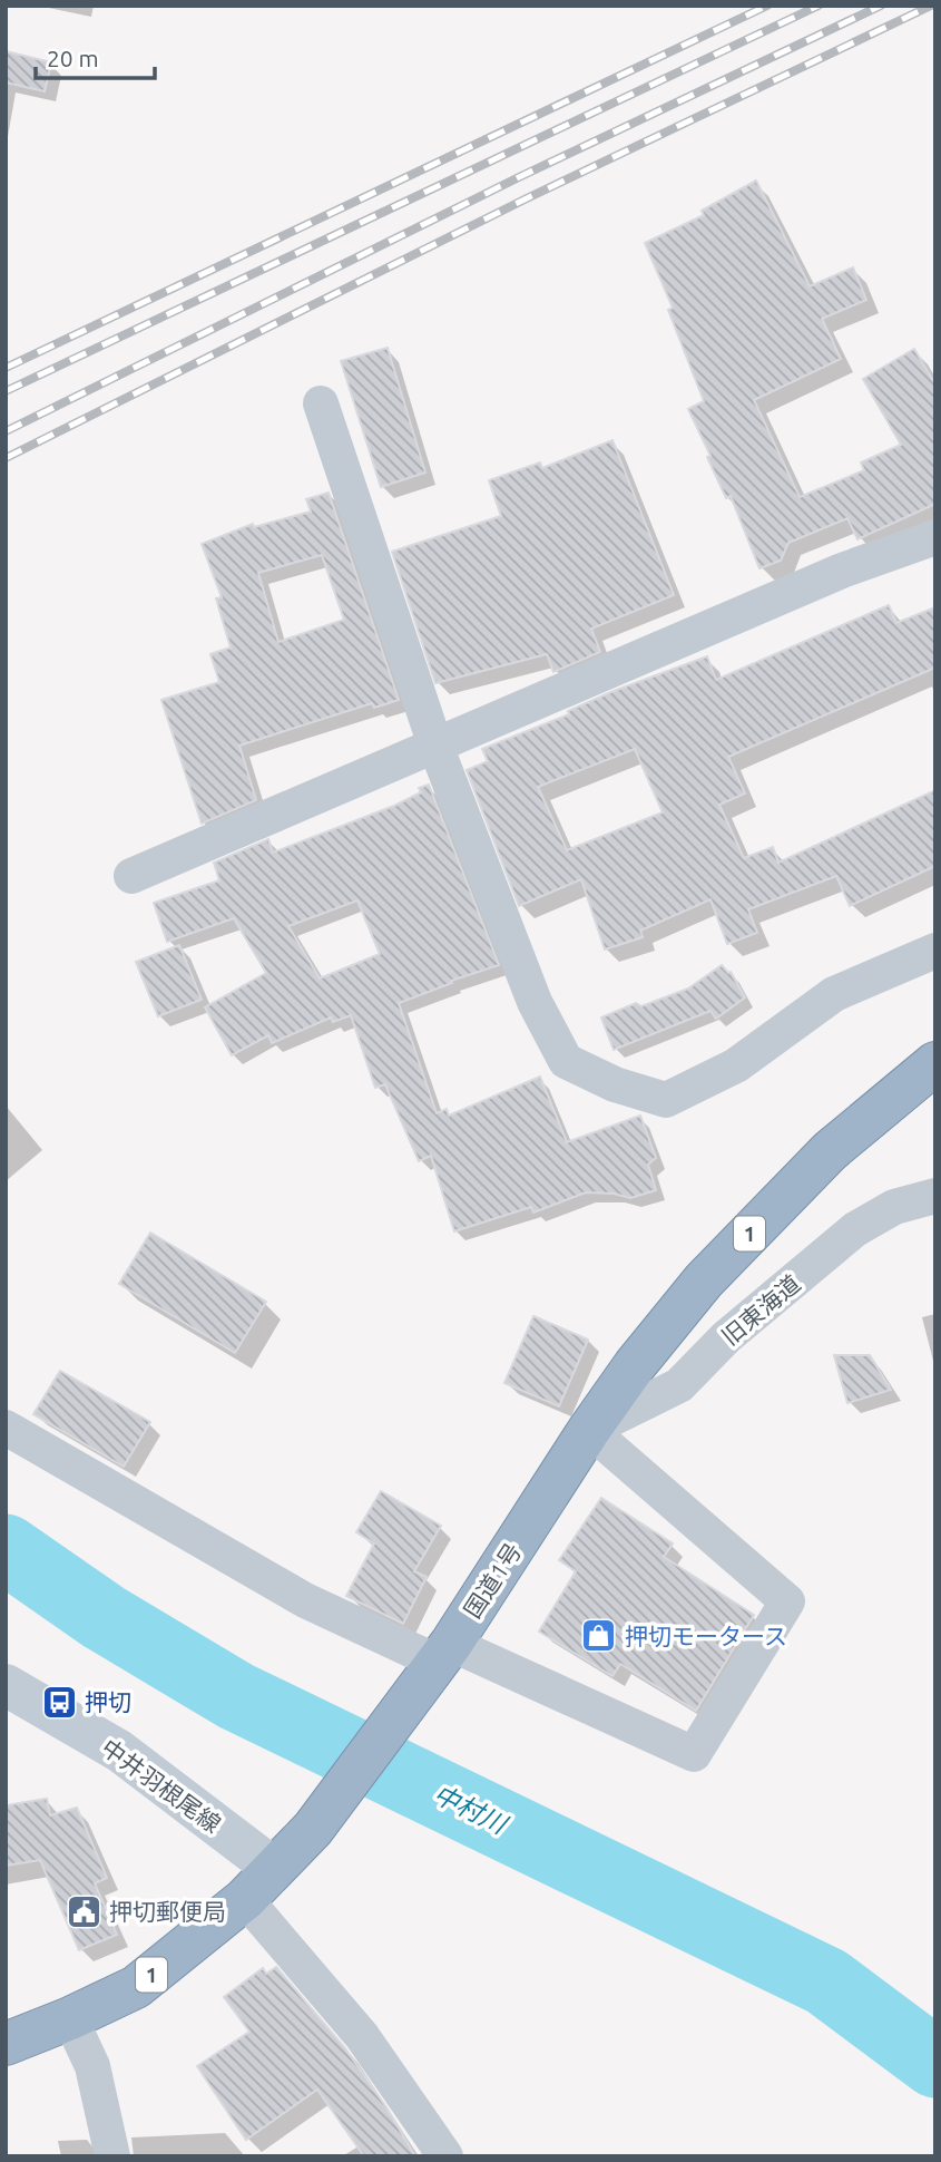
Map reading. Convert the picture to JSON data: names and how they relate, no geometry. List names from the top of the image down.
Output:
{
  "streets": {
    "highway": ["1", "国道1号"],
    "main road": ["中井羽根尾線"],
    "street": ["旧東海道"]
  },
  "crossings": [
    ["旧東海道", "国道1号"],
    ["国道1号", "中井羽根尾線"]
  ],
  "water": ["中村川"],
  "places": {
    "shop": ["押切モータース"],
    "bus stop": ["押切"],
    "public building": ["押切郵便局"]
  },
  "scale_bar": "20 m"
}
